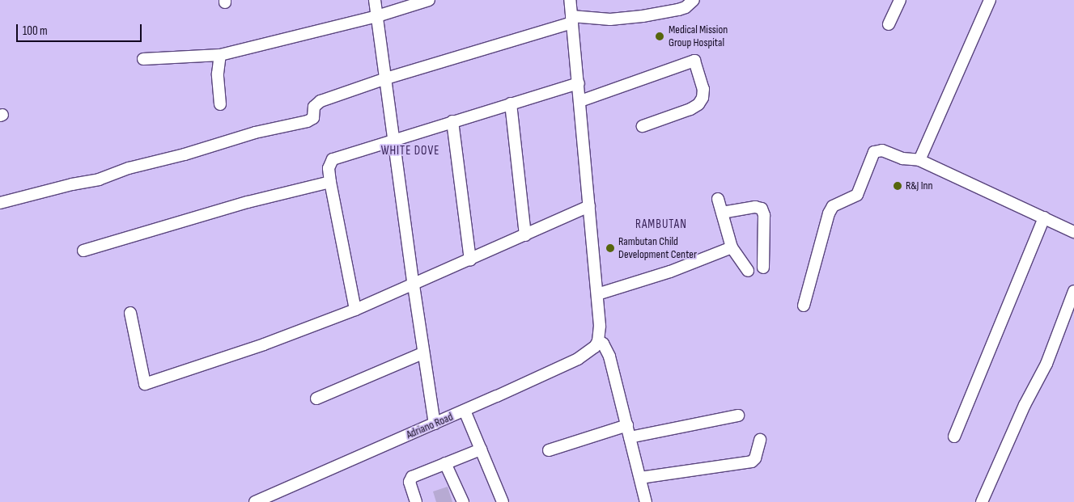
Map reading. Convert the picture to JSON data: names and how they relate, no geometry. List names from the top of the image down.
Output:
{
  "streets": {
    "street": ["Adriano Road"]
  },
  "districts": ["WHITE DOVE", "RAMBUTAN"],
  "places": ["Medical Mission Group Hospital", "R&J Inn", "Rambutan Child Development Center"],
  "scale_bar": "100 m"
}
